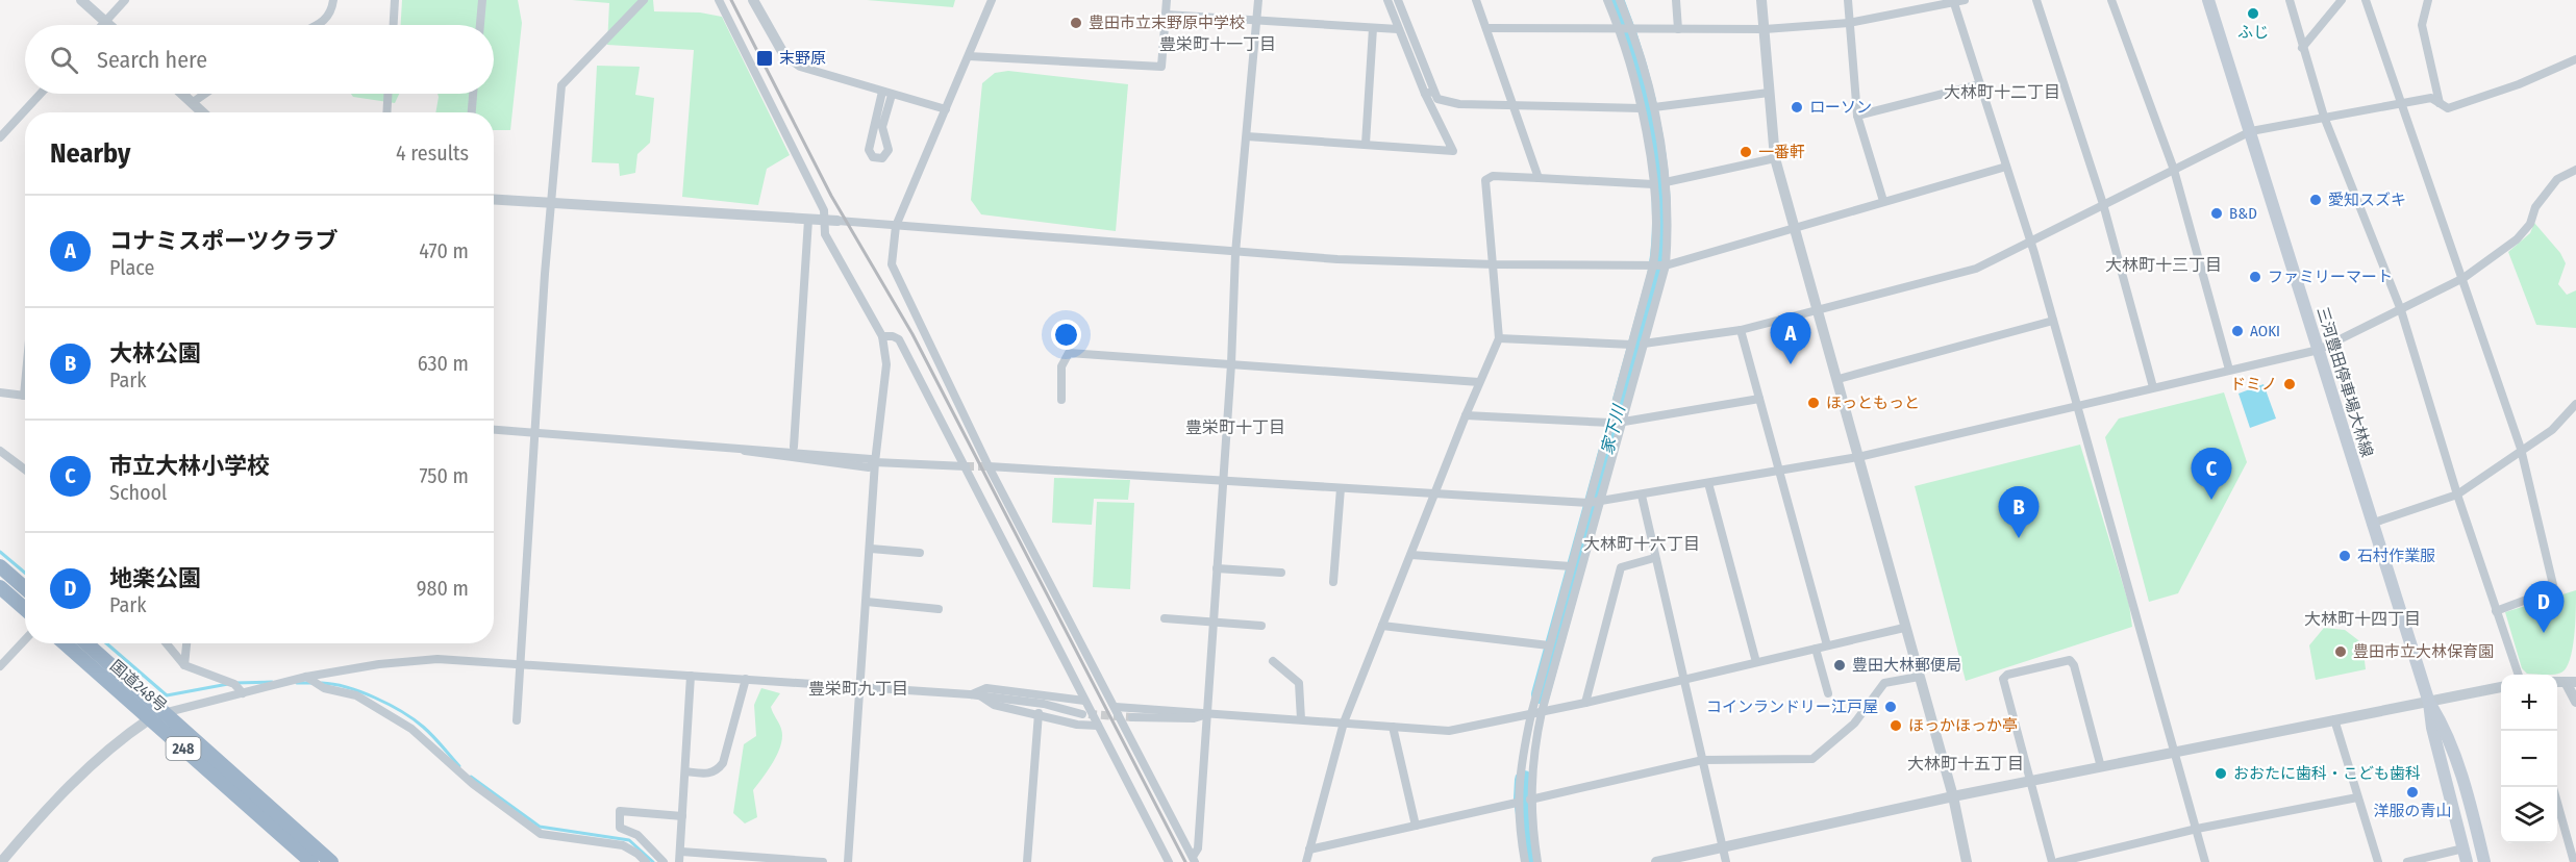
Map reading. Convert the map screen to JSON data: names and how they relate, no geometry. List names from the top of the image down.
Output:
{
  "streets": {
    "highway": ["国道248号", "248"],
    "main road": ["三河豊田停車場大林線"]
  },
  "districts": [
    "豊栄町十一丁目",
    "大林町十二丁目",
    "大林町十三丁目",
    "豊栄町十丁目",
    "大林町十六丁目",
    "大林町十四丁目",
    "豊栄町九丁目",
    "大林町十五丁目"
  ],
  "water": ["家下川"],
  "places": {
    "other": [
      "ふじ",
      "豊田市立末野原中学校",
      "ローソン",
      "一番軒",
      "愛知スズキ",
      "B&D",
      "ファミリーマート",
      "AOKI",
      "ドミノ",
      "ほっともっと",
      "石村作業服",
      "豊田市立大林保育園",
      "豊田大林郵便局",
      "コインランドリー江戸屋",
      "ほっかほっか亭",
      "おおたに歯科・こども歯科",
      "洋服の青山"
    ],
    "transit": ["末野原"]
  },
  "page": {
    "search": "Search here",
    "heading": ["Nearby", "4 results"],
    "list": [
      {
        "mark": "A",
        "name": "コナミスポーツクラブ",
        "note": "Place",
        "value": "470 m"
      },
      {
        "mark": "B",
        "name": "大林公園",
        "note": "Park",
        "value": "630 m"
      },
      {
        "mark": "C",
        "name": "市立大林小学校",
        "note": "School",
        "value": "750 m"
      },
      {
        "mark": "D",
        "name": "地楽公園",
        "note": "Park",
        "value": "980 m"
      }
    ],
    "pins": [
      "A",
      "C",
      "B",
      "D"
    ],
    "map_buttons": ["+", "−"]
  }
}
